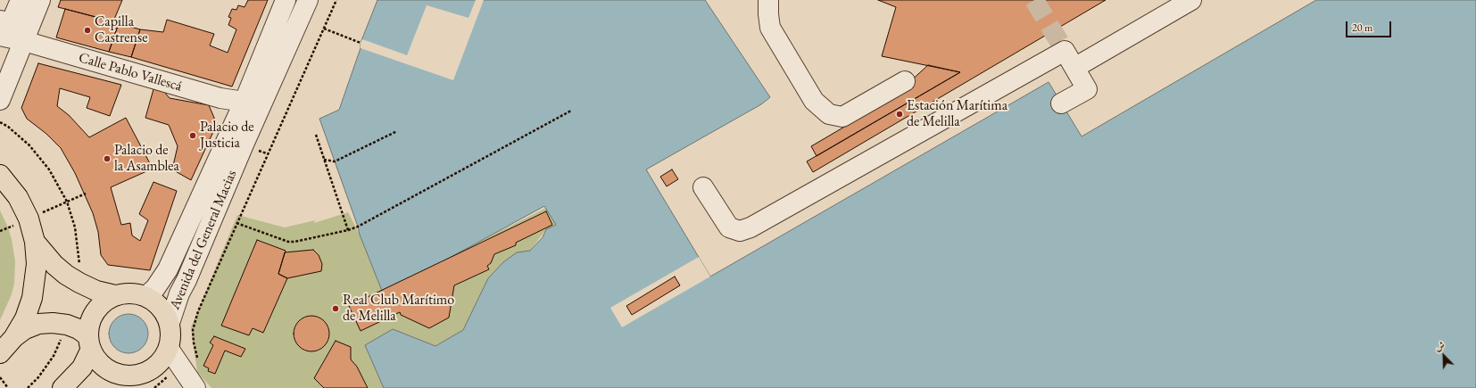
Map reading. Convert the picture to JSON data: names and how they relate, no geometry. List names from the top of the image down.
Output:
{
  "streets": {
    "street": ["Calle Pablo Vallescá", "Avenida del General Macias"]
  },
  "crossings": [
    ["Calle Pablo Vallescá", "Avenida del General Macias"]
  ],
  "places": [
    "Capilla Castrense",
    "Estación Marítima de Melilla",
    "Palacio de Justicia",
    "Palacio de la Asamblea",
    "Real Club Marítimo de Melilla"
  ],
  "scale_bar": "20 m",
  "north": "top left"
}
